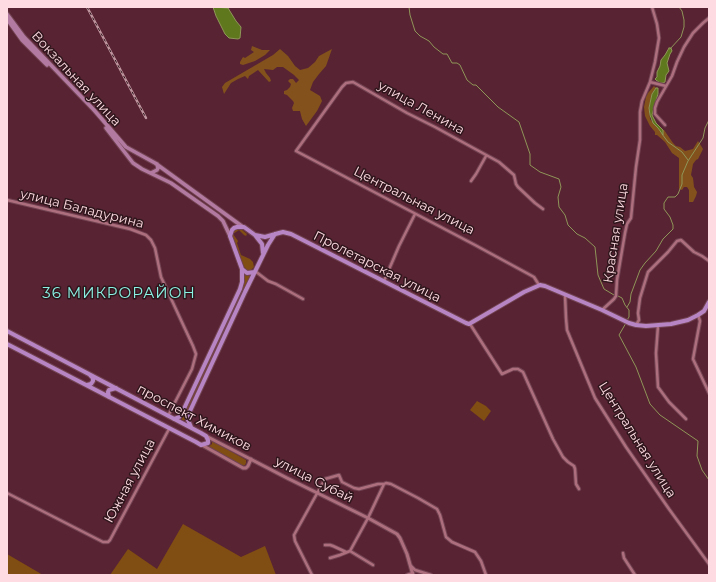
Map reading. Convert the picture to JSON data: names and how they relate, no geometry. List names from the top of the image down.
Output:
{
  "streets": {
    "main road": ["Вокзальная улица", "Пролетарская улица", "проспект Химиков"],
    "street": [
      "улица Ленина",
      "Центральная улица",
      "улица Баладурина",
      "Красная улица",
      "улица Субай",
      "Южная улица"
    ]
  },
  "crossings": [
    ["Вокзальная улица", "Пролетарская улица"],
    ["улица Ленина", "Центральная улица"],
    ["улица Баладурина", "проспект Химиков"],
    ["проспект Химиков", "улица Субай"],
    ["проспект Химиков", "Южная улица"]
  ],
  "districts": ["36 МИКРОРАЙОН"]
}
